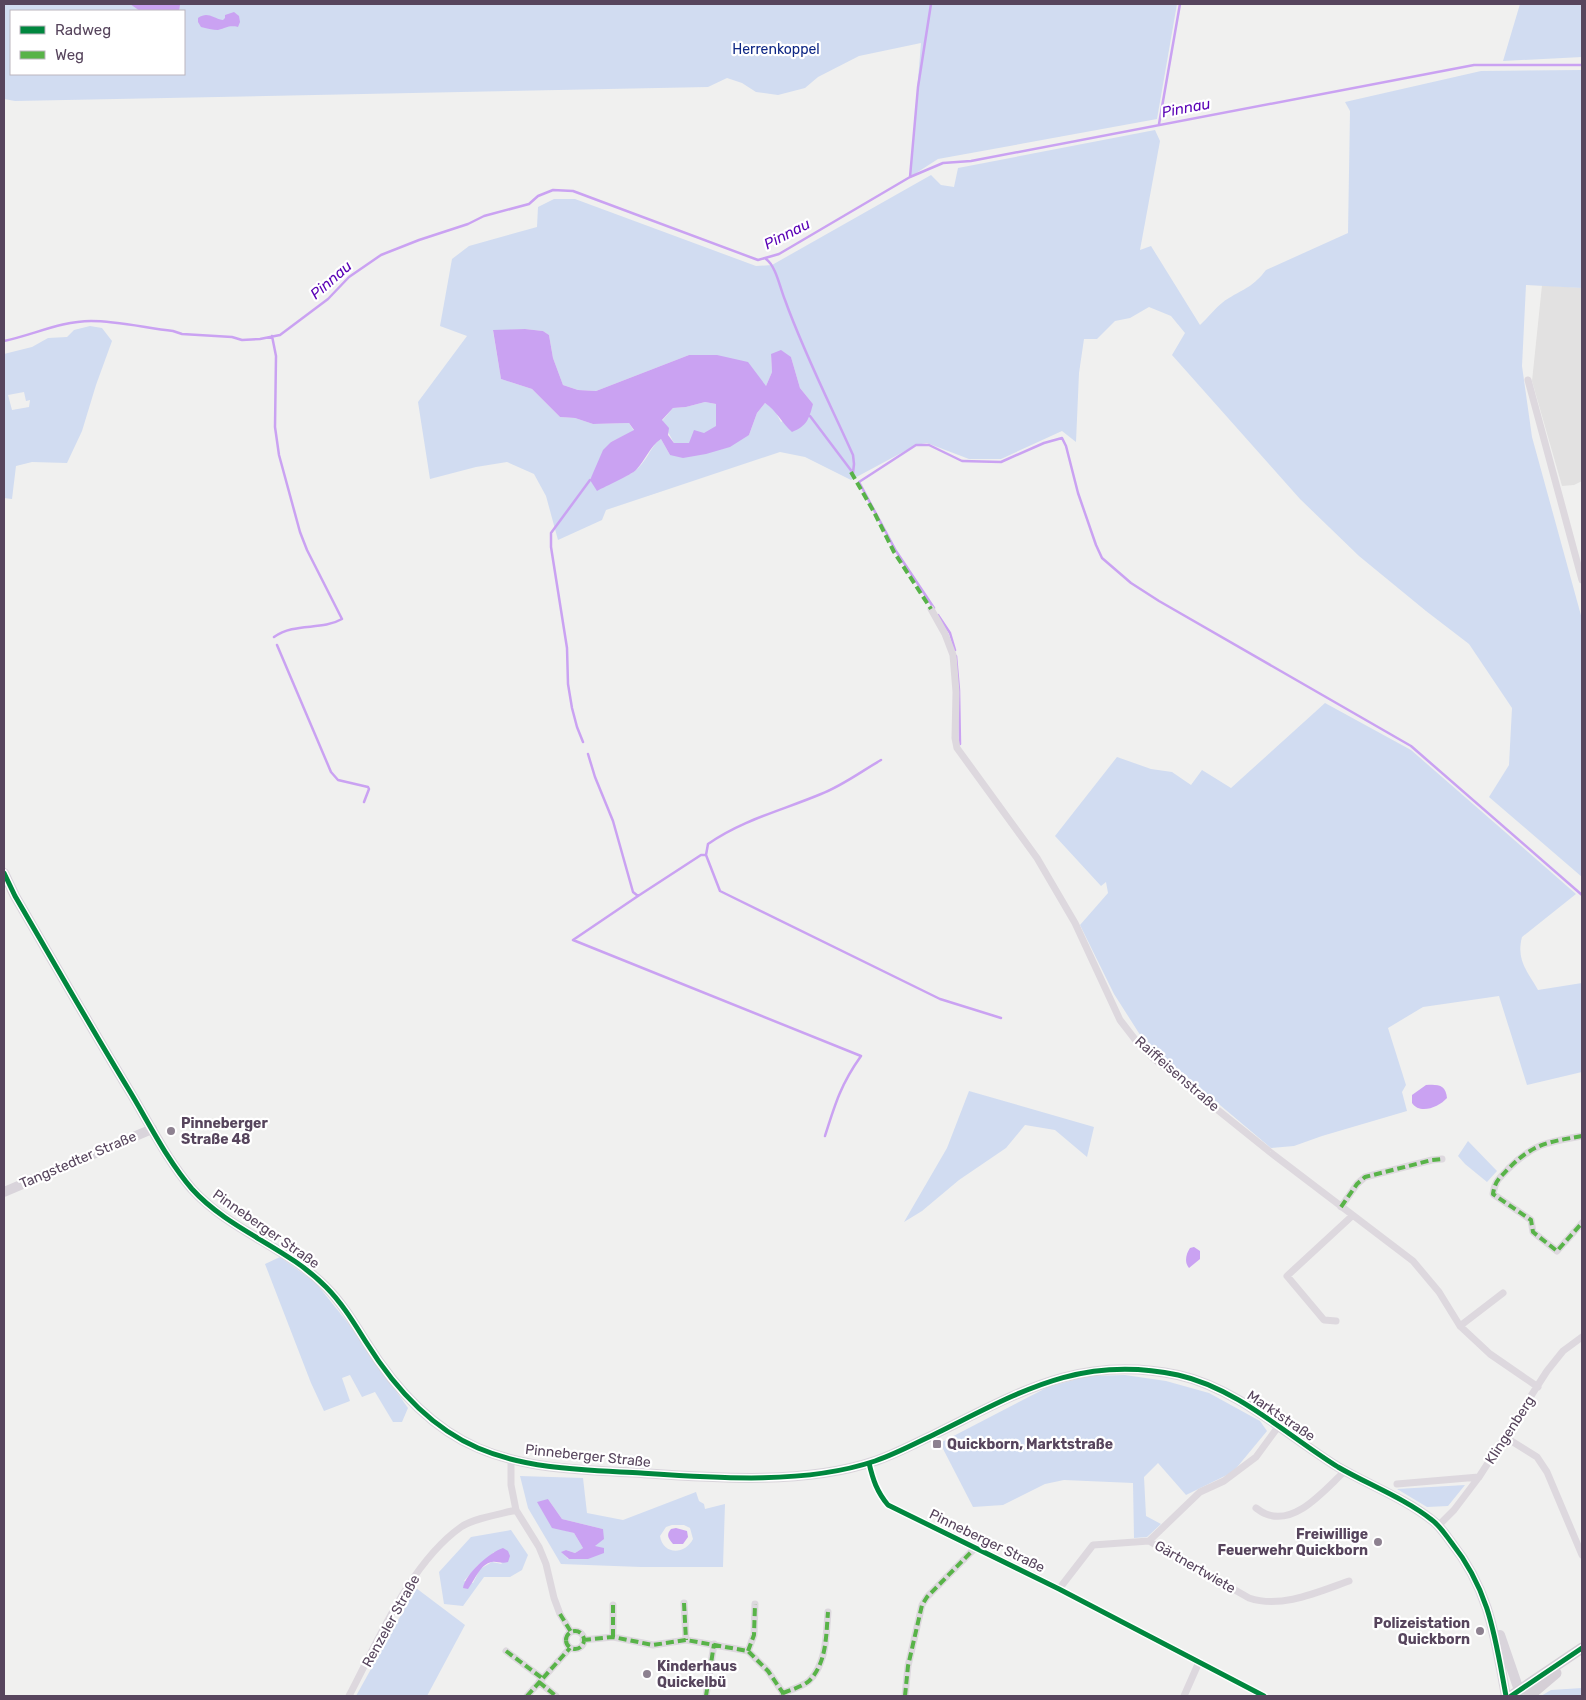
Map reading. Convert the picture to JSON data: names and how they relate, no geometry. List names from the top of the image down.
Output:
{
  "streets": {
    "main road": ["Tangstedter Straße", "Pinneberger Straße", "Marktstraße"],
    "street": [
      "Raiffeisenstraße",
      "Klingenberg",
      "Gärtnertwiete",
      "Renzeler Straße"
    ]
  },
  "crossings": [
    ["Raiffeisenstraße", "Klingenberg"],
    ["Tangstedter Straße", "Pinneberger Straße"],
    ["Pinneberger Straße", "Marktstraße"],
    ["Pinneberger Straße", "Gärtnertwiete"],
    ["Marktstraße", "Klingenberg"]
  ],
  "water": ["Pinnau"],
  "parks": ["Herrenkoppel"],
  "places": {
    "other": [
      "Pinneberger Straße 48",
      "Freiwillige Feuerwehr Quickborn",
      "Polizeistation Quickborn",
      "Kinderhaus Quickelbü"
    ],
    "transit": ["Quickborn, Marktstraße"]
  },
  "legend": ["Radweg", "Weg"]
}
